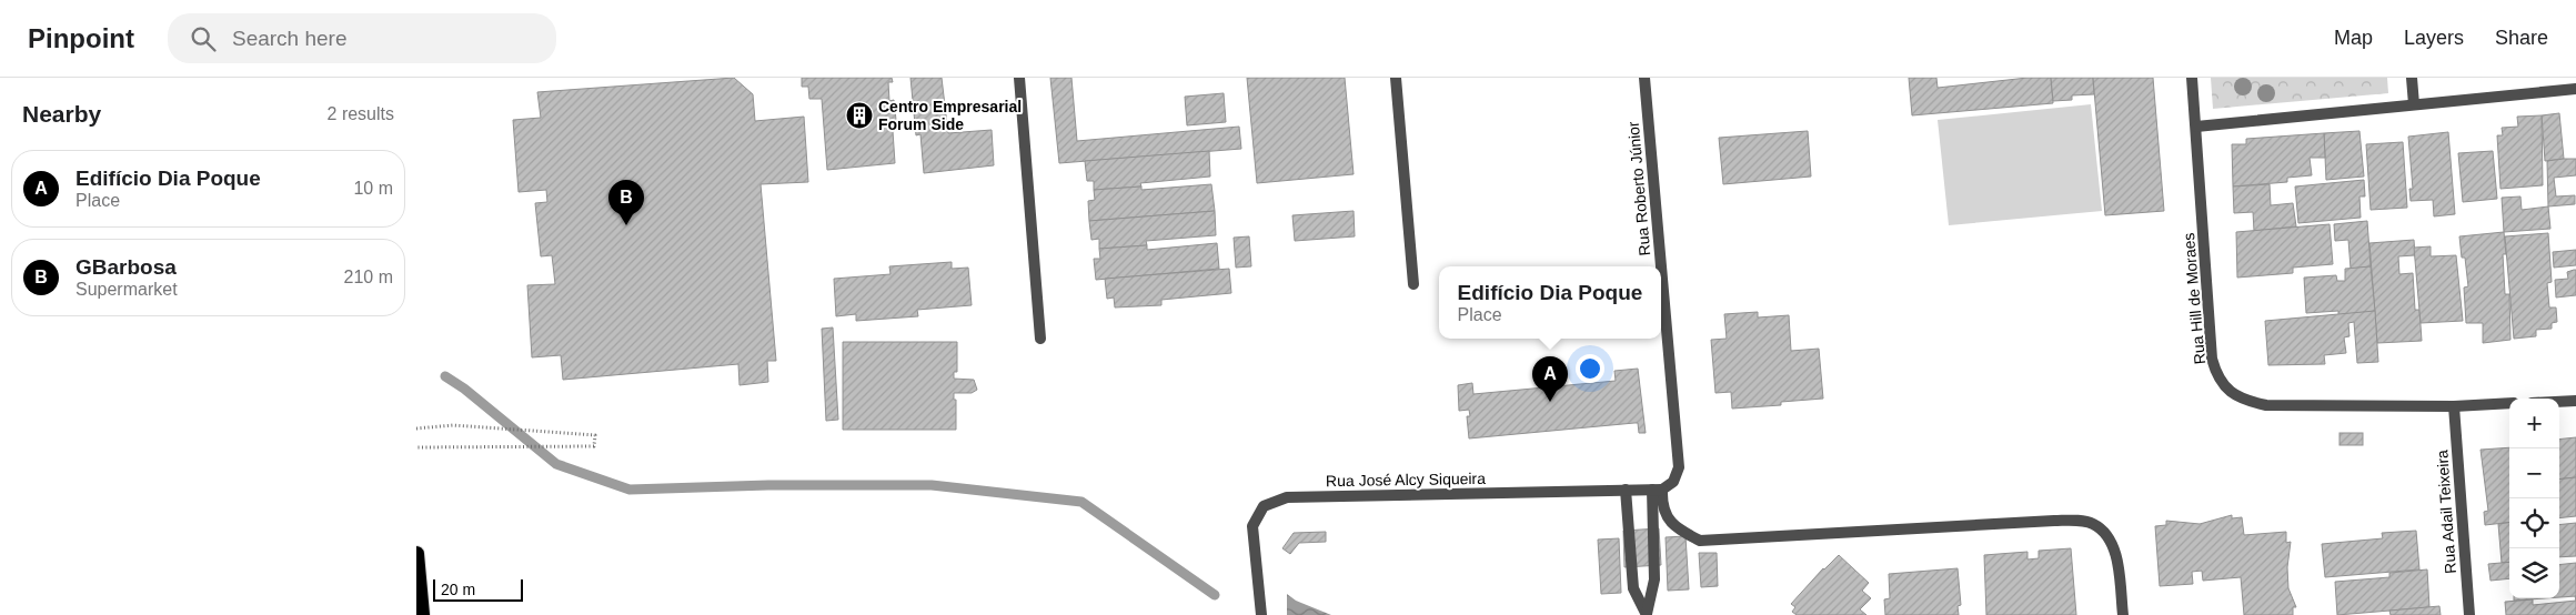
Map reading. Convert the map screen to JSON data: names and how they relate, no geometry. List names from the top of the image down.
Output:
{
  "streets": {
    "street": [
      "Rua Roberto Júnior",
      "Rua Hill de Moraes",
      "Rua José Alcy Siqueira",
      "Rua Adail Teixeira"
    ]
  },
  "crossings": [
    ["Rua Roberto Júnior", "Rua José Alcy Siqueira"],
    ["Rua Hill de Moraes", "Rua Adail Teixeira"]
  ],
  "places": {
    "building": ["Centro Empresarial Forum Side"]
  },
  "scale_bar": "20 m",
  "page": {
    "header": "Pinpoint",
    "search": "Search here",
    "nav": ["Map", "Layers", "Share"],
    "heading": ["Nearby", "2 results"],
    "list": [
      {
        "mark": "A",
        "name": "Edifício Dia Poque",
        "note": "Place",
        "value": "10 m"
      },
      {
        "mark": "B",
        "name": "GBarbosa",
        "note": "Supermarket",
        "value": "210 m"
      }
    ],
    "pins": ["B", "A"],
    "popup": ["Edifício Dia Poque", "Place"],
    "map_buttons": ["+", "−"],
    "scale": "20 m"
  }
}
